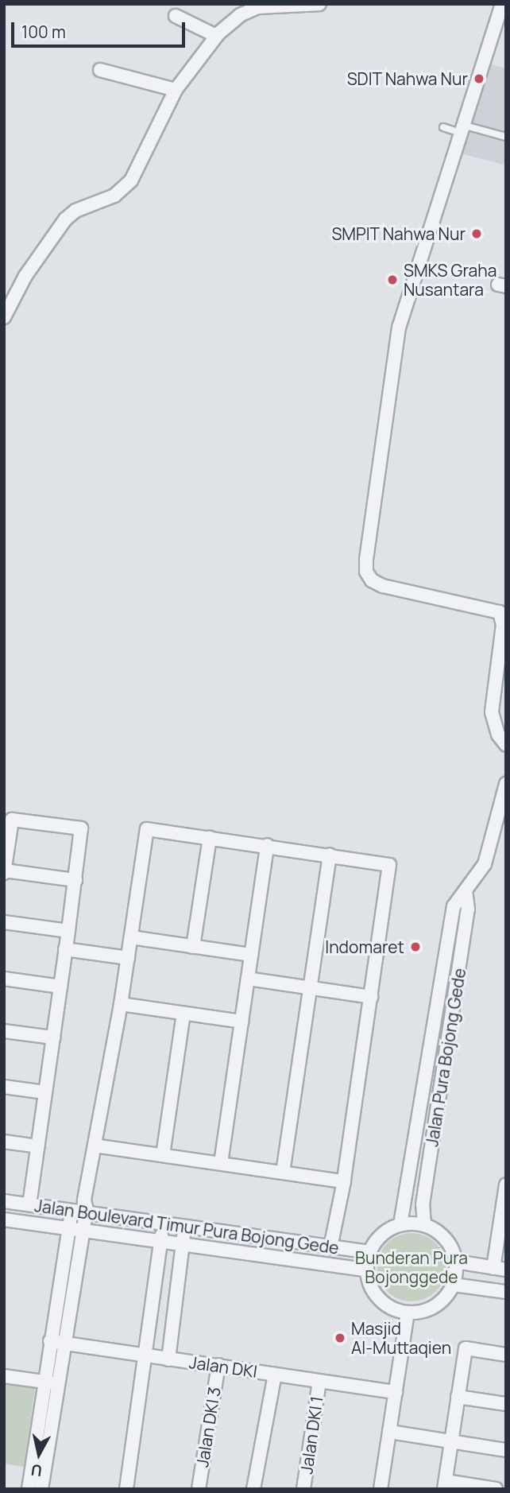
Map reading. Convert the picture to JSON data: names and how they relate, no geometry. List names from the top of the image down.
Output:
{
  "streets": {
    "street": [
      "Jalan Pura Bojong Gede",
      "Jalan Boulevard Timur Pura Bojong Gede",
      "Jalan DKI",
      "Jalan DKI 3",
      "Jalan DKI 1"
    ]
  },
  "crossings": [
    ["Jalan Pura Bojong Gede", "Jalan Boulevard Timur Pura Bojong Gede"],
    ["Jalan DKI", "Jalan DKI 3"],
    ["Jalan DKI", "Jalan DKI 1"]
  ],
  "parks": ["Bunderan Pura Bojonggede"],
  "places": [
    "SDIT Nahwa Nur",
    "SMPIT Nahwa Nur",
    "SMKS Graha Nusantara",
    "Indomaret",
    "Masjid Al-Muttaqien"
  ],
  "scale_bar": "100 m",
  "north": "bottom"
}
